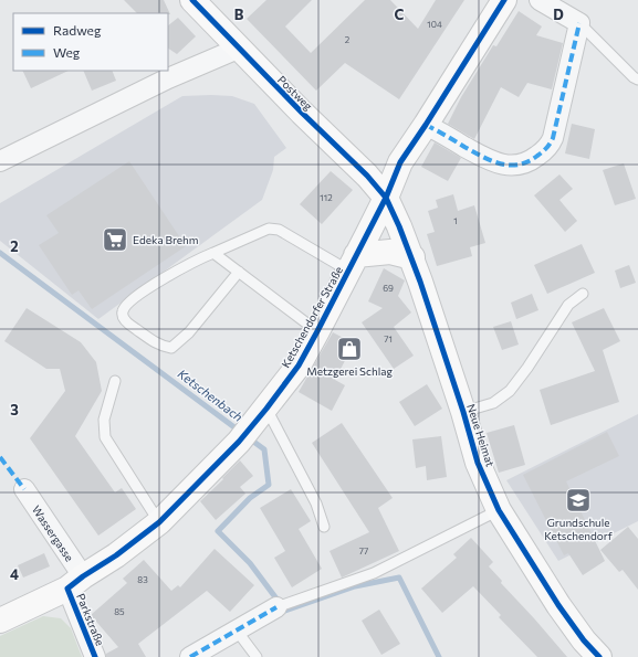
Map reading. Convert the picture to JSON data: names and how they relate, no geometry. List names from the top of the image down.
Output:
{
  "streets": {
    "street": [
      "Postweg",
      "Ketschendorfer Straße",
      "Neue Heimat",
      "Wassergasse",
      "Parkstraße"
    ]
  },
  "crossings": [
    ["Postweg", "Ketschendorfer Straße"],
    ["Postweg", "Neue Heimat"],
    ["Ketschendorfer Straße", "Neue Heimat"],
    ["Ketschendorfer Straße", "Wassergasse"],
    ["Ketschendorfer Straße", "Parkstraße"],
    ["Wassergasse", "Parkstraße"]
  ],
  "water": ["Ketschenbach"],
  "places": {
    "supermarket": ["Edeka Brehm"],
    "shop": ["Metzgerei Schlag"],
    "school or university": ["Grundschule Ketschendorf"]
  },
  "house_numbers": [
    "104",
    "2",
    "112",
    "1",
    "69",
    "71",
    "77",
    "83",
    "85"
  ],
  "legend": ["Radweg", "Weg"],
  "grid": {
    "columns": ["B", "C", "D"],
    "rows": ["2", "3", "4"]
  }
}
